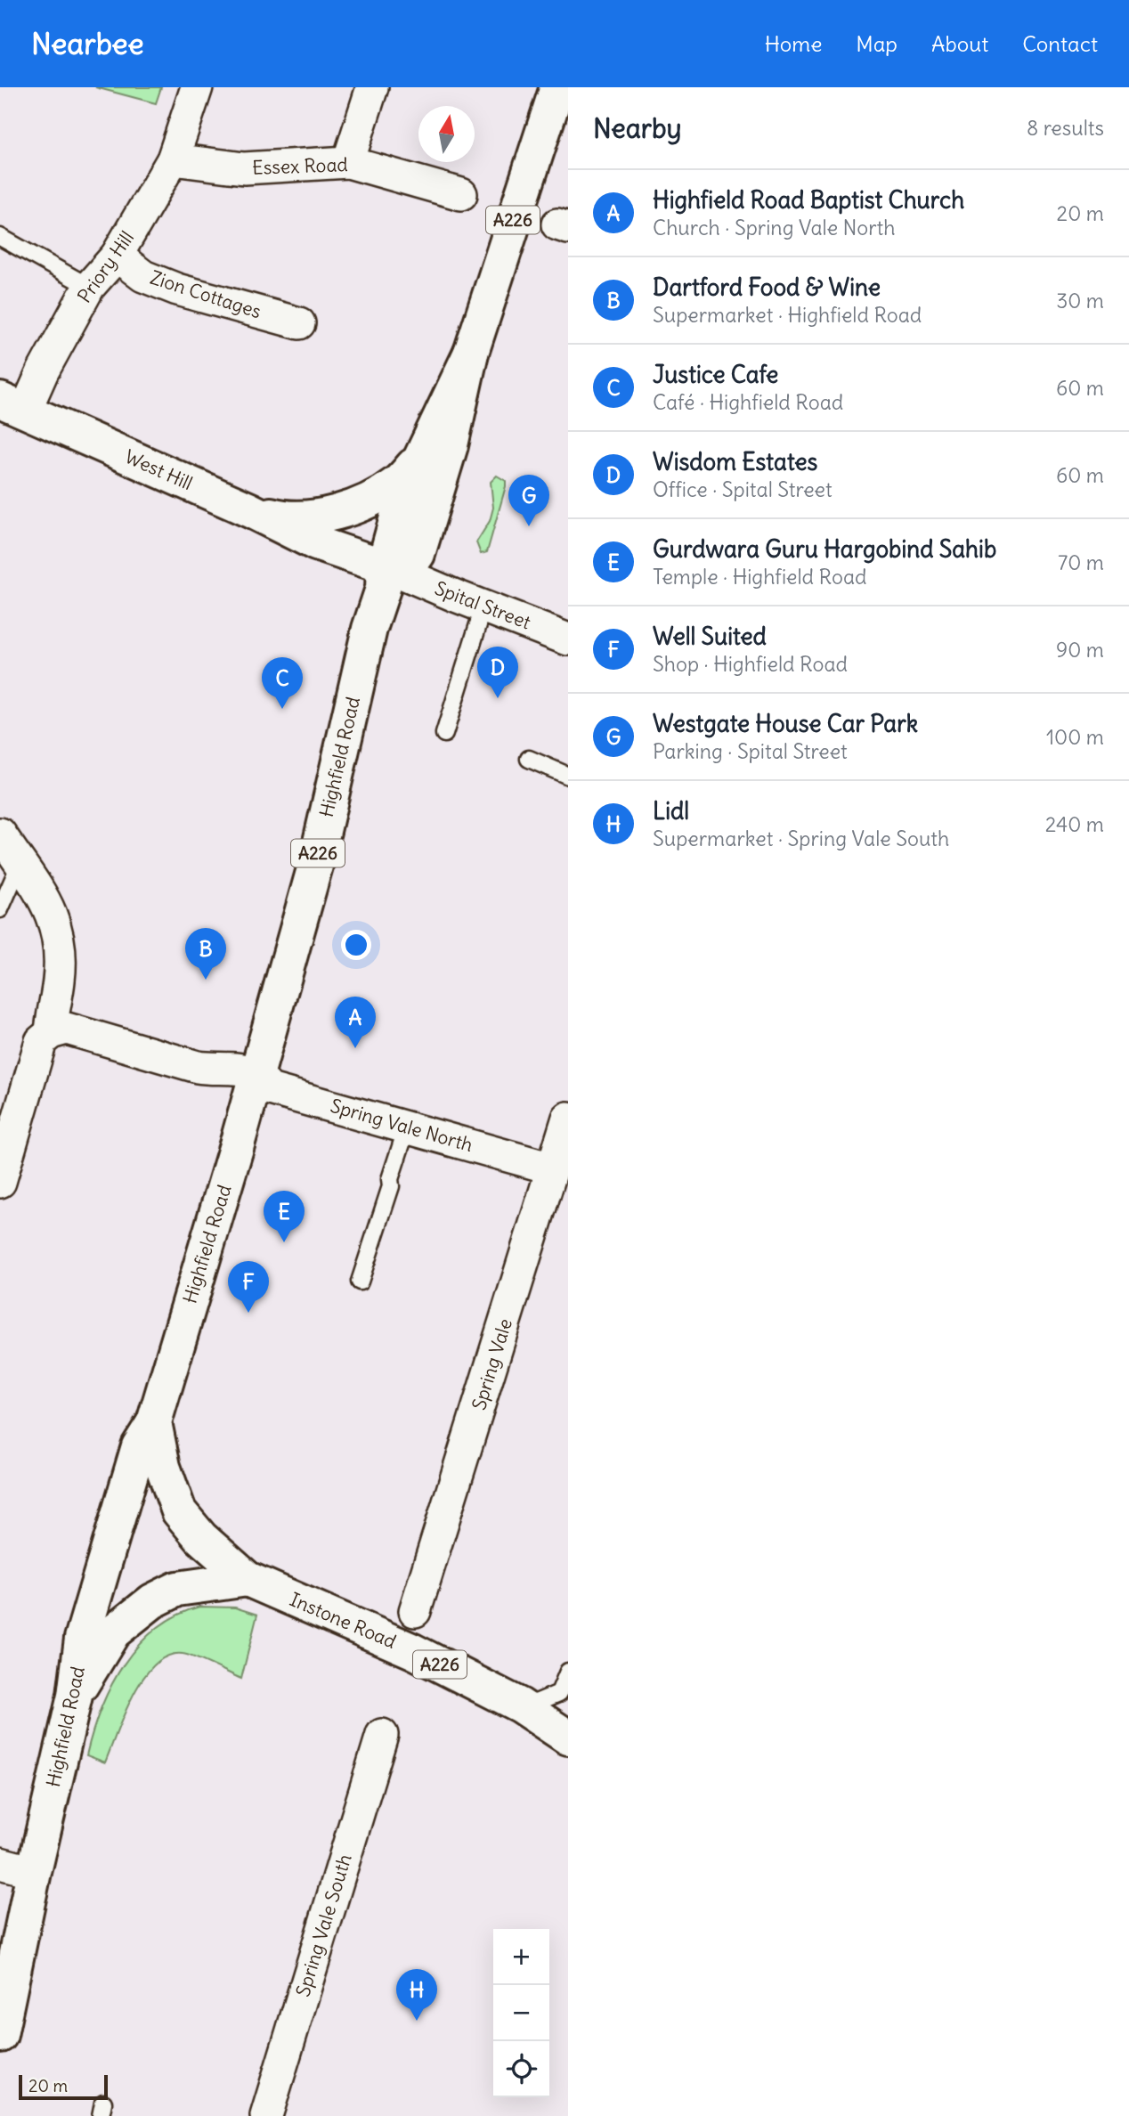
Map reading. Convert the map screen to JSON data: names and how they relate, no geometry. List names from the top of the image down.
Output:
{
  "streets": {
    "main road": [
      "A226",
      "West Hill",
      "Highfield Road",
      "Instone Road"
    ],
    "street": [
      "Essex Road",
      "Priory Hill",
      "Zion Cottages",
      "Spital Street",
      "Spring Vale North",
      "Spring Vale",
      "Spring Vale South"
    ]
  },
  "crossings": [
    ["Essex Road", "Priory Hill"],
    ["A226", "West Hill"],
    ["A226", "Spital Street"],
    ["A226", "Highfield Road"],
    ["Priory Hill", "Zion Cottages"],
    ["Priory Hill", "West Hill"],
    ["West Hill", "Highfield Road"],
    ["Spital Street", "Highfield Road"],
    ["Highfield Road", "Spring Vale North"],
    ["Highfield Road", "Instone Road"],
    ["Spring Vale North", "Spring Vale"]
  ],
  "scale_bar": "20 m",
  "north": "top",
  "page": {
    "header": "Nearbee",
    "nav": [
      "Home",
      "Map",
      "About",
      "Contact"
    ],
    "heading": ["Nearby", "8 results"],
    "list": [
      {
        "mark": "A",
        "name": "Highfield Road Baptist Church",
        "note": "Church · Spring Vale North",
        "value": "20 m"
      },
      {
        "mark": "B",
        "name": "Dartford Food & Wine",
        "note": "Supermarket · Highfield Road",
        "value": "30 m"
      },
      {
        "mark": "C",
        "name": "Justice Cafe",
        "note": "Café · Highfield Road",
        "value": "60 m"
      },
      {
        "mark": "D",
        "name": "Wisdom Estates",
        "note": "Office · Spital Street",
        "value": "60 m"
      },
      {
        "mark": "E",
        "name": "Gurdwara Guru Hargobind Sahib",
        "note": "Temple · Highfield Road",
        "value": "70 m"
      },
      {
        "mark": "F",
        "name": "Well Suited",
        "note": "Shop · Highfield Road",
        "value": "90 m"
      },
      {
        "mark": "G",
        "name": "Westgate House Car Park",
        "note": "Parking · Spital Street",
        "value": "100 m"
      },
      {
        "mark": "H",
        "name": "Lidl",
        "note": "Supermarket · Spring Vale South",
        "value": "240 m"
      }
    ],
    "pins": [
      "G",
      "D",
      "C",
      "B",
      "A",
      "E",
      "F",
      "H"
    ],
    "map_buttons": ["+", "−"],
    "scale": "20 m"
  }
}
